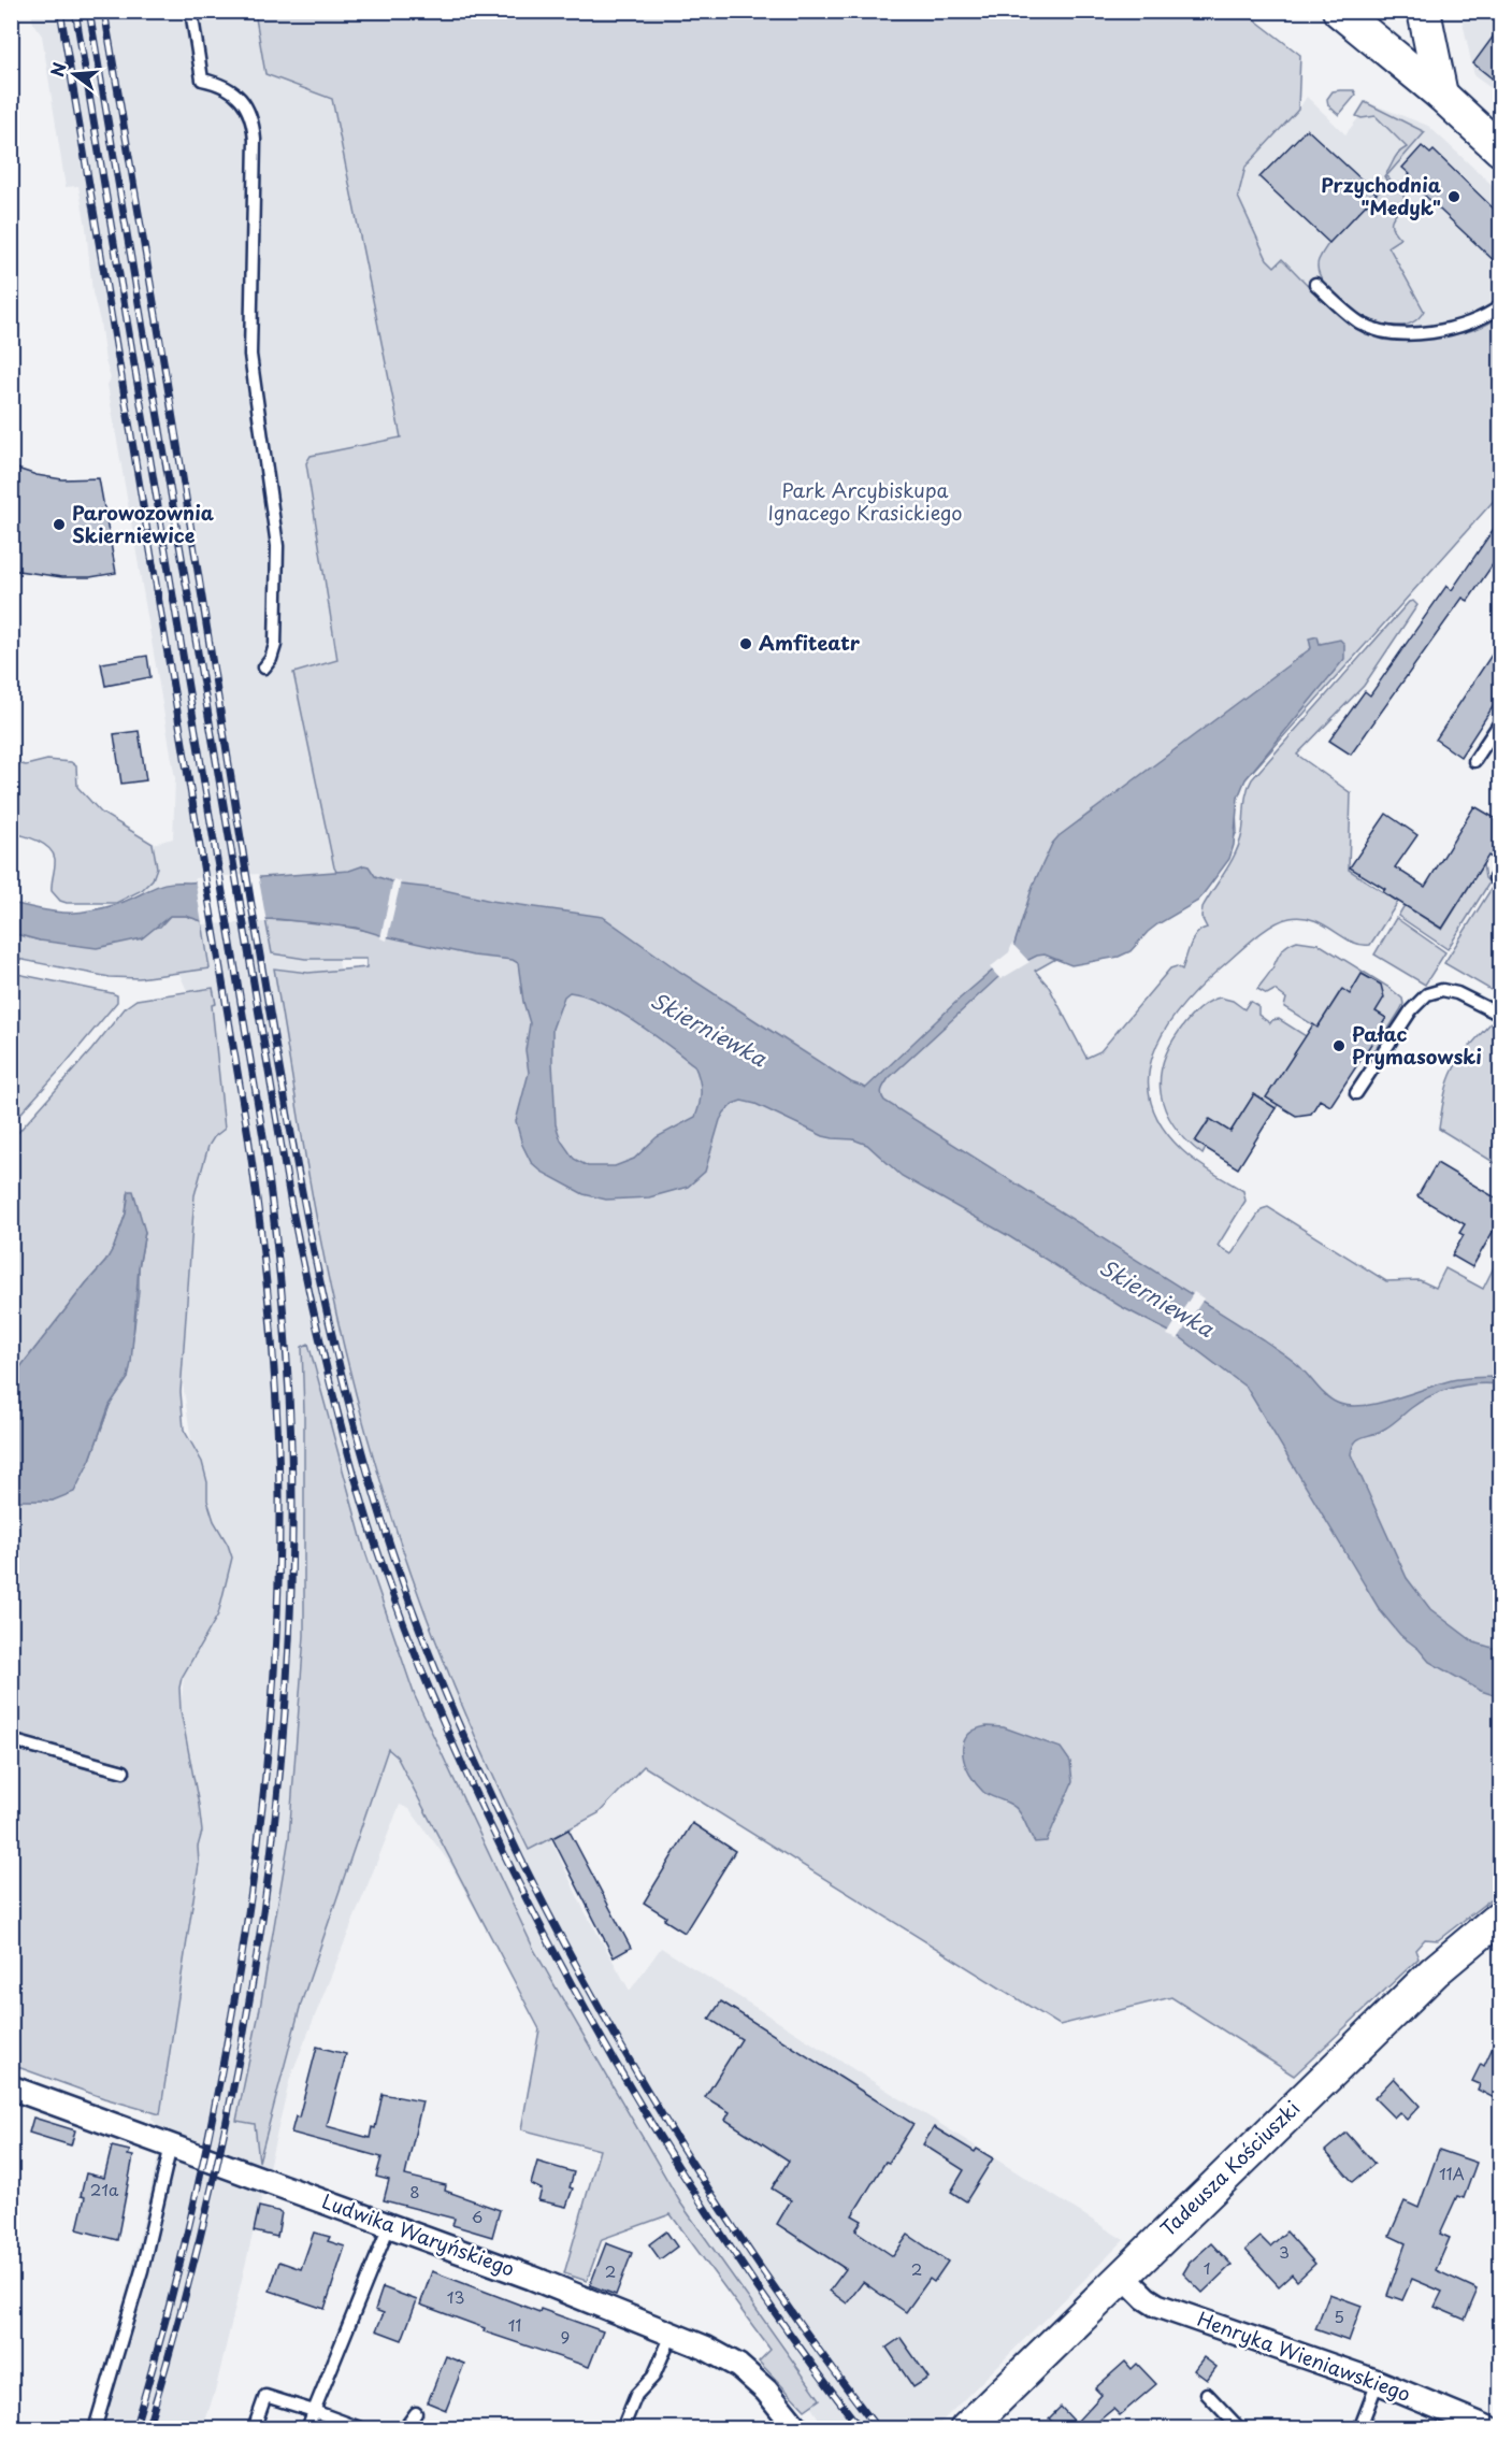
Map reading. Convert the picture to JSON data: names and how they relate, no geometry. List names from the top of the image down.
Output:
{
  "streets": {
    "street": ["Tadeusza Kościuszki", "Ludwika Waryńskiego", "Henryka Wieniawskiego"]
  },
  "crossings": [
    ["Tadeusza Kościuszki", "Henryka Wieniawskiego"]
  ],
  "water": ["Skierniewka"],
  "parks": ["Park Arcybiskupa Ignacego Krasickiego"],
  "places": [
    "Przychodnia \"Medyk\"",
    "Parowozownia Skierniewice",
    "Amfiteatr",
    "Pałac Prymasowski"
  ],
  "house_numbers": [
    "11A",
    "21a",
    "8",
    "6",
    "3",
    "1",
    "2",
    "2",
    "13",
    "5",
    "11",
    "9"
  ],
  "north": "left"
}
